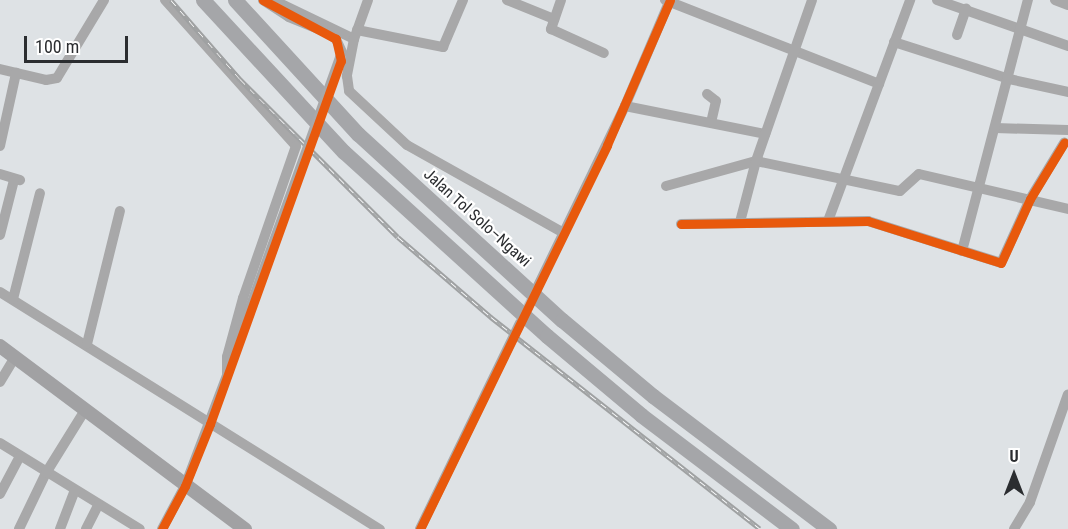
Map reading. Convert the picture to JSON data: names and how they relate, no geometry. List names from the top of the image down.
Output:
{
  "streets": {
    "highway": ["Jalan Tol Solo–Ngawi"]
  },
  "scale_bar": "100 m",
  "north": "top"
}
